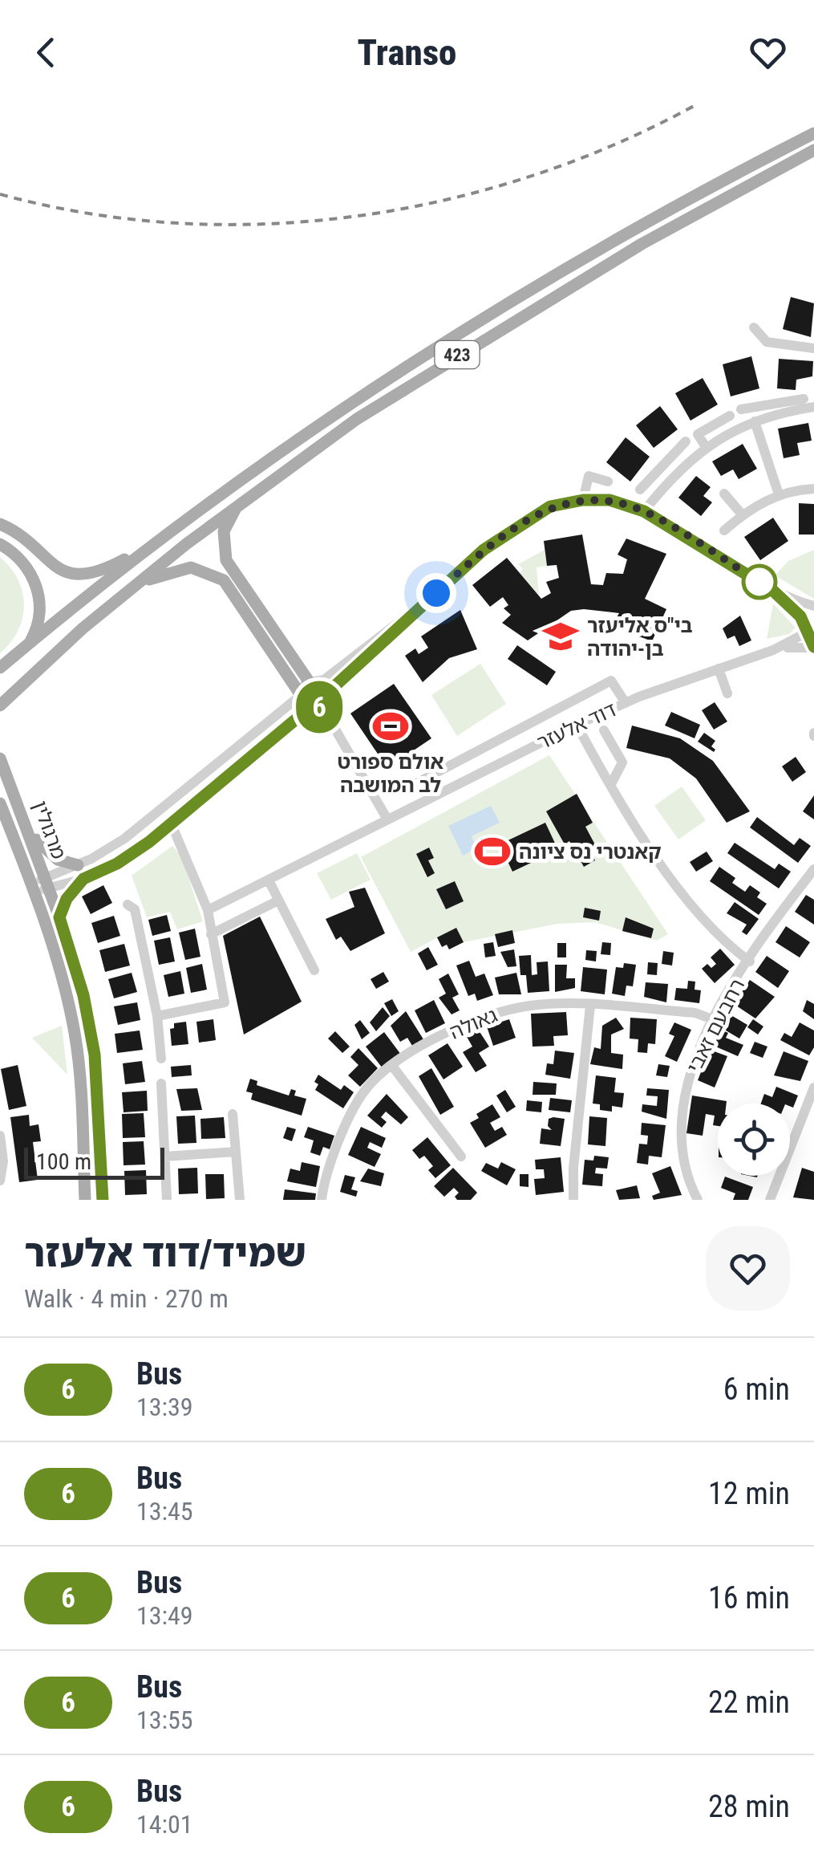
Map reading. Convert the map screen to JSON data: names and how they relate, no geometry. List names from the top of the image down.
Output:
{
  "streets": {
    "main road": ["423", "מרגולין"],
    "street": ["דוד אלעזר", "גאולה", "רחבעם זאבי"]
  },
  "crossings": [
    ["גאולה", "רחבעם זאבי"]
  ],
  "places": {
    "school or university": ["בי\"ס אליעזר בן-יהודה"],
    "sports": ["אולם ספורט לב המושבה", "קאנטרי נס ציונה"]
  },
  "lines": ["bus line 6"],
  "scale_bar": "100 m",
  "page": {
    "header": "Transo",
    "on_map": "6",
    "scale": "100 m",
    "heading": ["שמיד/דוד אלעזר", "Walk · 4 min · 270 m"],
    "list": [
      {
        "mark": "6",
        "name": "Bus",
        "note": "13:39",
        "value": "6 min"
      },
      {
        "mark": "6",
        "name": "Bus",
        "note": "13:45",
        "value": "12 min"
      },
      {
        "mark": "6",
        "name": "Bus",
        "note": "13:49",
        "value": "16 min"
      },
      {
        "mark": "6",
        "name": "Bus",
        "note": "13:55",
        "value": "22 min"
      },
      {
        "mark": "6",
        "name": "Bus",
        "note": "14:01",
        "value": "28 min"
      }
    ]
  }
}
